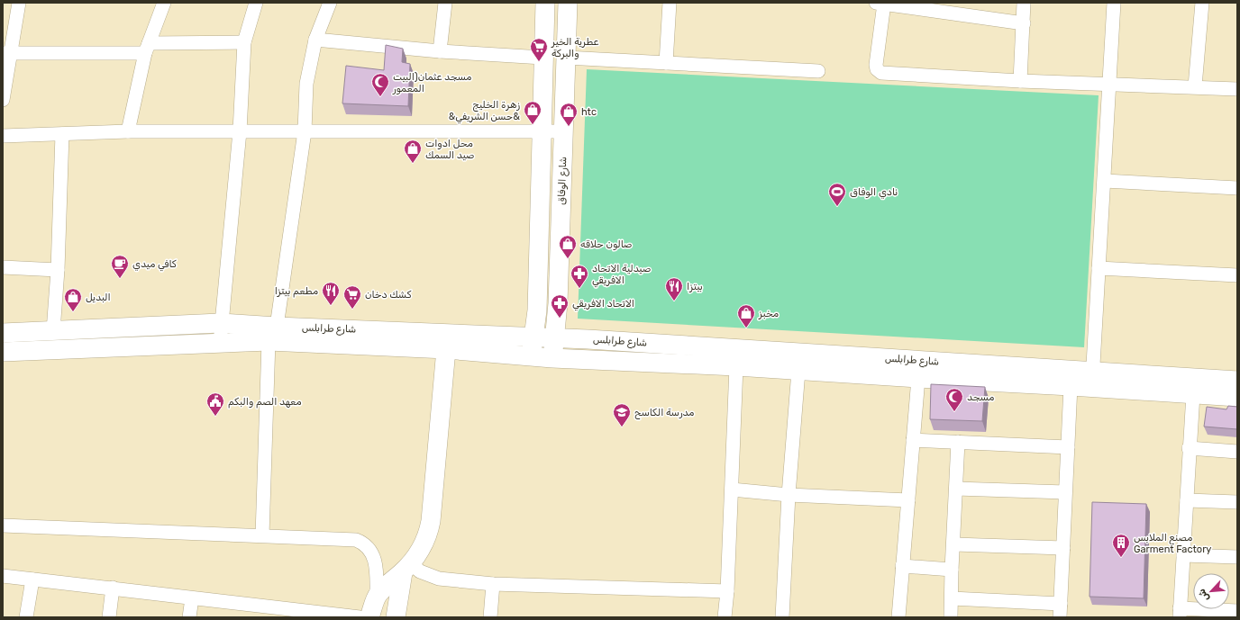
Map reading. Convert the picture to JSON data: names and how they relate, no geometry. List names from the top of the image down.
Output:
{
  "streets": {
    "main road": ["شارع الوفاق", "شارع طرابلس"]
  },
  "crossings": [
    ["شارع الوفاق", "شارع طرابلس"]
  ],
  "places": {
    "supermarket": ["عطرية الخير والبركة", "كشك دخان"],
    "mosque": ["مسجد عثمان(البيت المعمور", "مسجد"],
    "shop": [
      "زهرة الخليج &حسن الشريفي&",
      "htc",
      "محل ادوات صيد السمك",
      "صالون حلاقه",
      "البديل",
      "مخبز"
    ],
    "sports": ["نادي الوفاق"],
    "cafe": ["كافي ميدي"],
    "pharmacy": ["صيدلية الاتحاد الافريقي", "الاتحاد الافريقي"],
    "restaurant": ["بيتزا", "مطعم بيتزا"],
    "public building": ["معهد الصم والبكم"],
    "school or university": ["مدرسة الكاسح"],
    "building": ["مصنع الملابس Garment Factory"]
  },
  "north": "bottom left"
}
